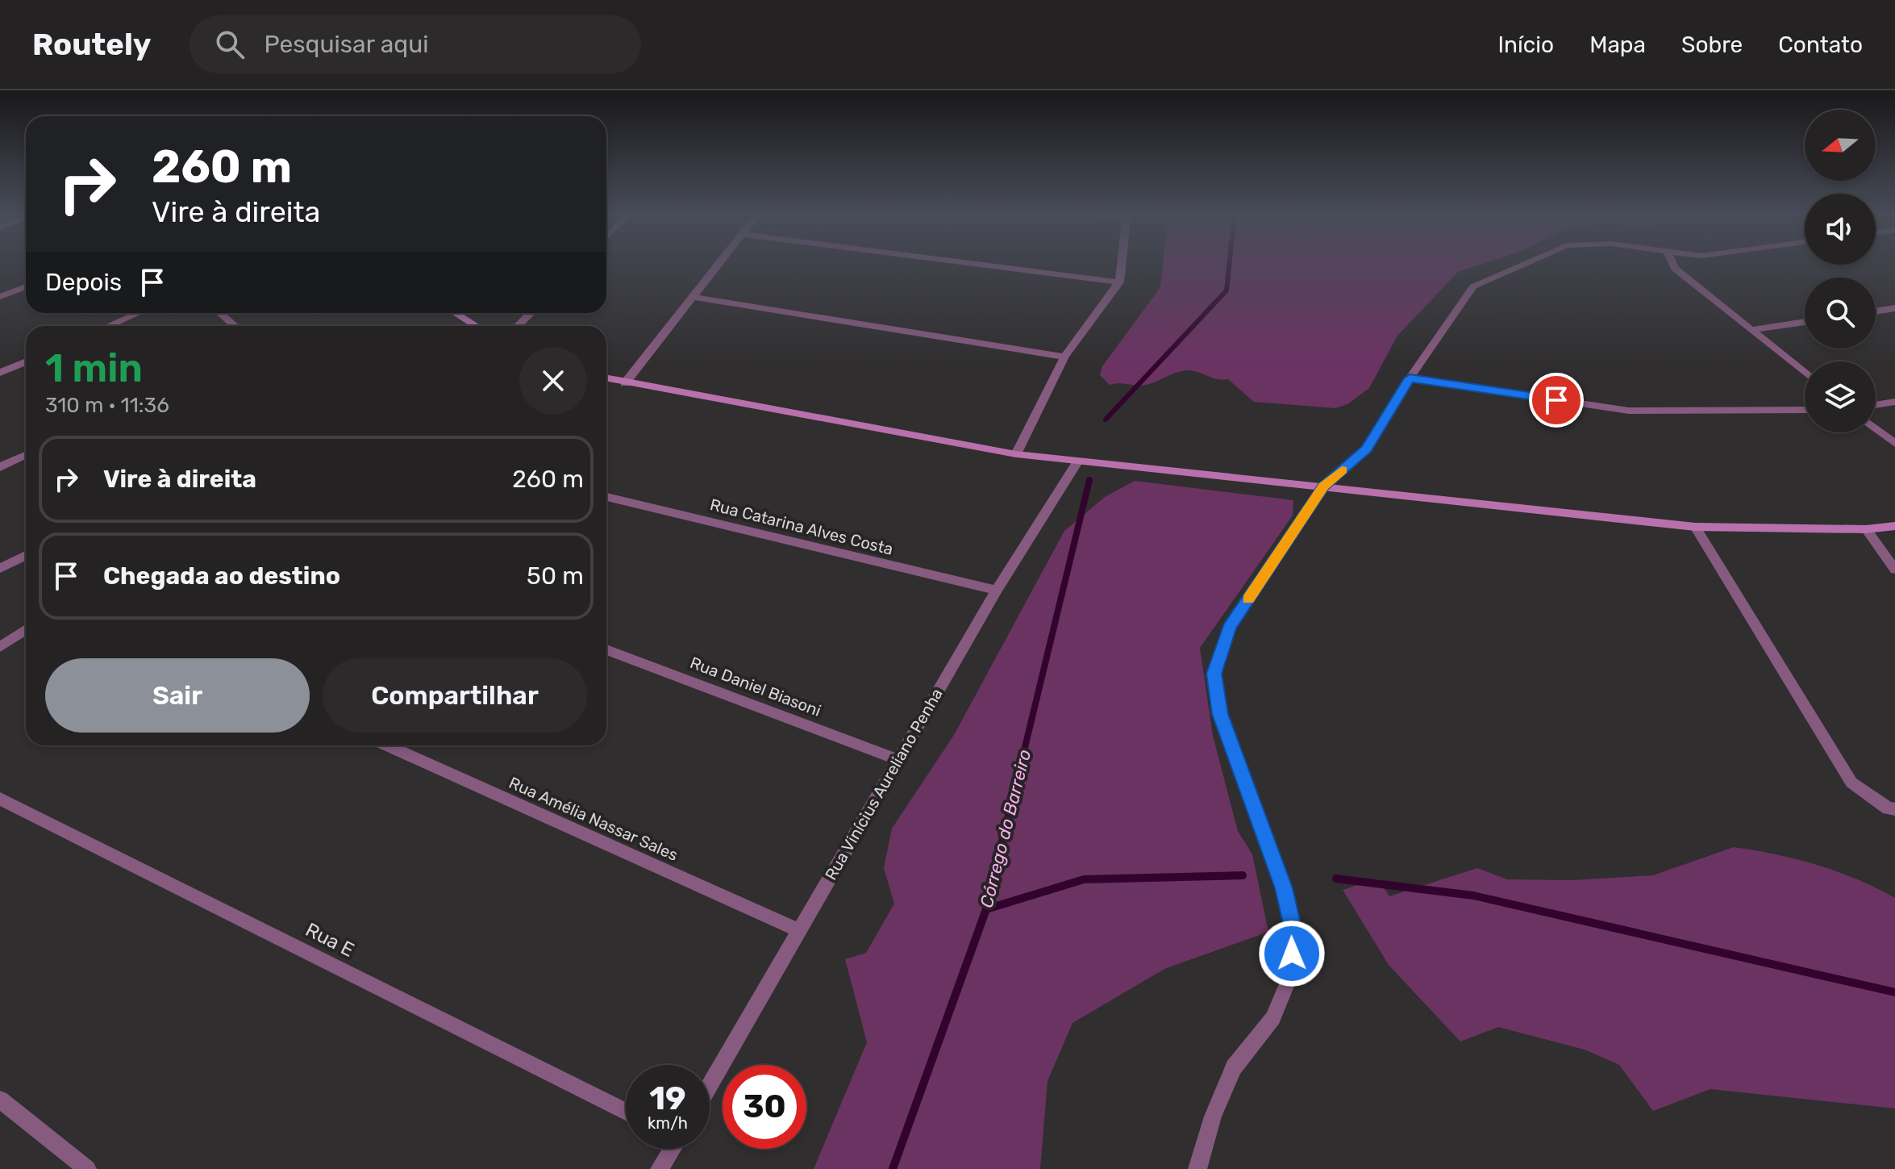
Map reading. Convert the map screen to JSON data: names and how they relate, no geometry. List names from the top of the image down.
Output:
{
  "streets": {
    "street": [
      "Rua Catarina Alves Costa",
      "Rua Daniel Biasoni",
      "Rua Vinícius Aureliano Penha",
      "Rua Amélia Nassar Sales",
      "Rua E"
    ]
  },
  "crossings": [
    ["Rua Catarina Alves Costa", "Rua Vinícius Aureliano Penha"],
    ["Rua Daniel Biasoni", "Rua Vinícius Aureliano Penha"],
    ["Rua Vinícius Aureliano Penha", "Rua Amélia Nassar Sales"]
  ],
  "water": ["Córrego do Barreiro"],
  "north": "left",
  "page": {
    "header": "Routely",
    "search": "Pesquisar aqui",
    "nav": [
      "Início",
      "Mapa",
      "Sobre",
      "Contato"
    ],
    "turn": ["260 m", "Vire à direita"],
    "then": "Depois",
    "heading": ["1 min", "310 m · 11:36"],
    "list": [
      {
        "name": "Vire à direita",
        "value": "260 m"
      },
      {
        "name": "Chegada ao destino",
        "value": "50 m"
      }
    ],
    "buttons": ["Sair", "Compartilhar"],
    "speed": "19 km/h",
    "limit": "30"
  }
}
